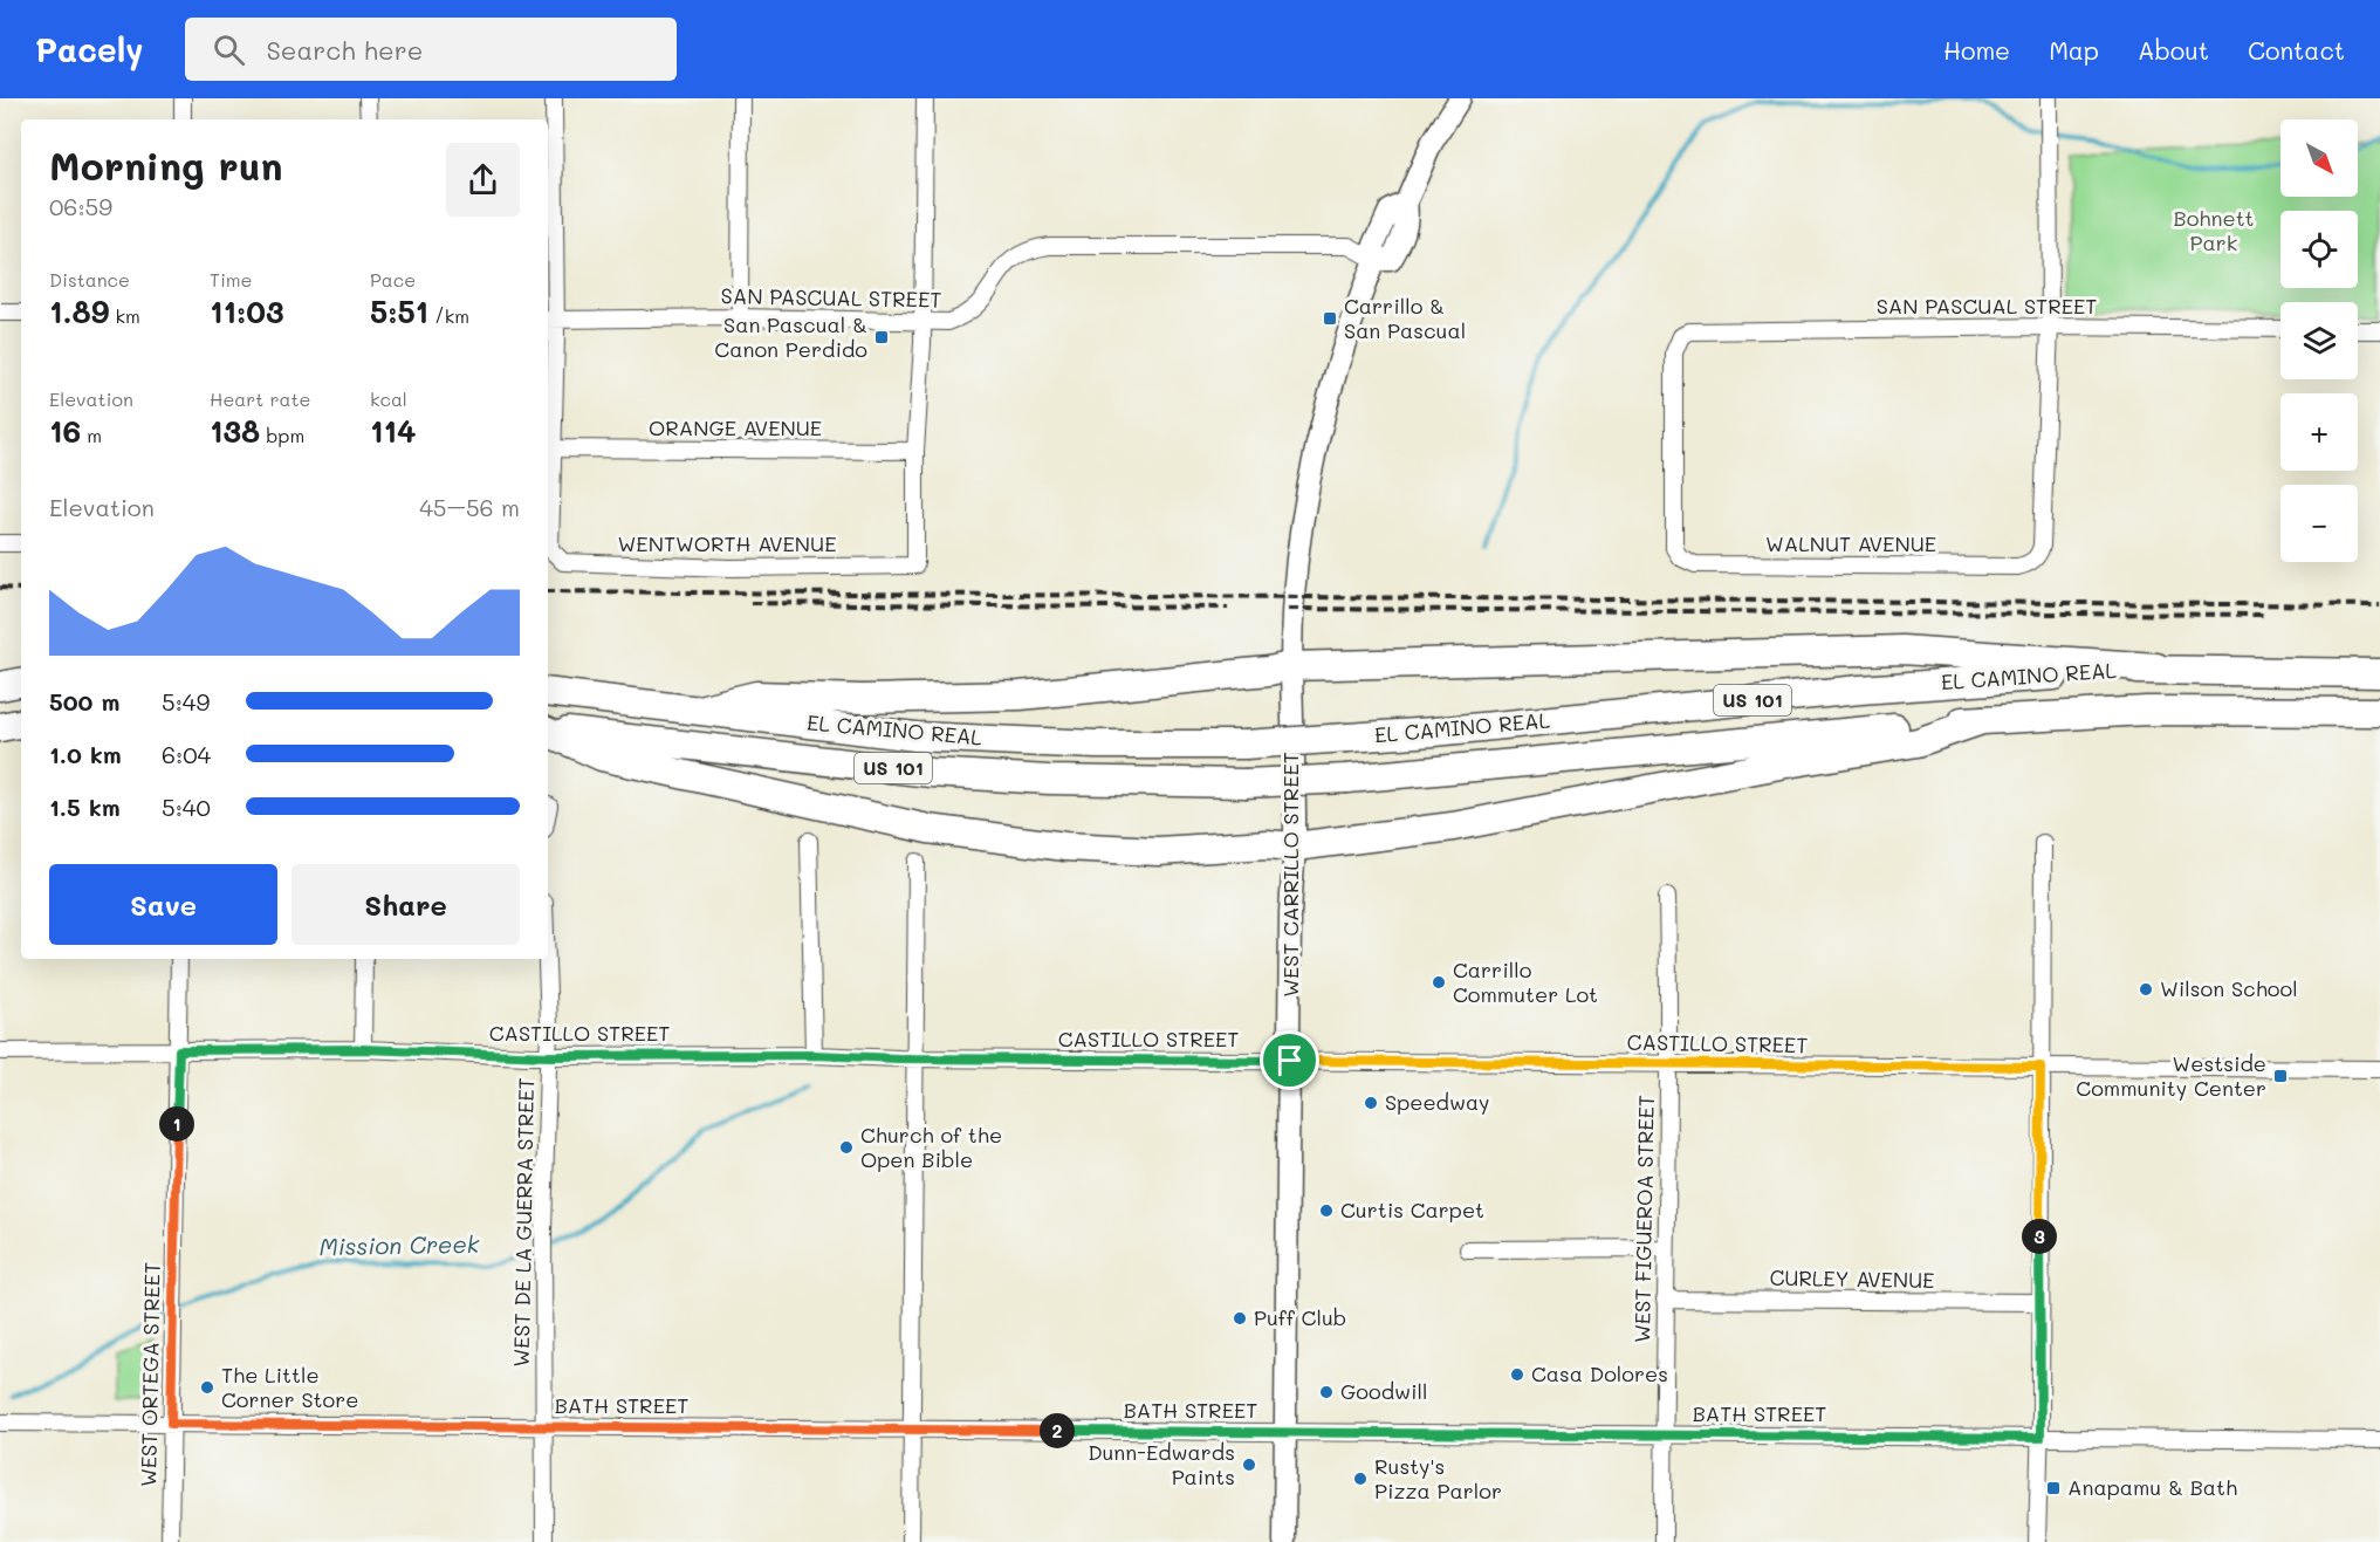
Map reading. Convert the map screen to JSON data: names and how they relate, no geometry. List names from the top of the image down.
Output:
{
  "streets": {
    "highway": ["EL CAMINO REAL", "US 101"],
    "main road": ["WEST CARRILLO STREET"],
    "street": [
      "SAN PASCUAL STREET",
      "ORANGE AVENUE",
      "WENTWORTH AVENUE",
      "WALNUT AVENUE",
      "CASTILLO STREET",
      "WEST FIGUEROA STREET",
      "WEST DE LA GUERRA STREET",
      "CURLEY AVENUE",
      "WEST ORTEGA STREET",
      "BATH STREET"
    ]
  },
  "crossings": [
    ["SAN PASCUAL STREET", "WALNUT AVENUE"],
    ["SAN PASCUAL STREET", "WEST CARRILLO STREET"],
    ["ORANGE AVENUE", "WENTWORTH AVENUE"],
    ["WEST CARRILLO STREET", "CASTILLO STREET"],
    ["WEST CARRILLO STREET", "BATH STREET"],
    ["CASTILLO STREET", "WEST FIGUEROA STREET"],
    ["CASTILLO STREET", "WEST DE LA GUERRA STREET"],
    ["CASTILLO STREET", "WEST ORTEGA STREET"],
    ["WEST FIGUEROA STREET", "CURLEY AVENUE"],
    ["WEST FIGUEROA STREET", "BATH STREET"],
    ["WEST DE LA GUERRA STREET", "BATH STREET"],
    ["WEST ORTEGA STREET", "BATH STREET"]
  ],
  "water": ["Mission Creek"],
  "parks": ["Bohnett Park"],
  "places": {
    "transit": [
      "Carrillo & San Pascual",
      "San Pascual & Canon Perdido",
      "Westside Community Center",
      "Anapamu & Bath"
    ],
    "other": [
      "Carrillo Commuter Lot",
      "Wilson School",
      "Speedway",
      "Church of the Open Bible",
      "Curtis Carpet",
      "Puff Club",
      "Casa Dolores",
      "The Little Corner Store",
      "Goodwill",
      "Dunn-Edwards Paints",
      "Rusty's Pizza Parlor"
    ]
  },
  "north": "bottom right",
  "page": {
    "header": "Pacely",
    "search": "Search here",
    "nav": [
      "Home",
      "Map",
      "About",
      "Contact"
    ],
    "map_buttons": ["+", "−"],
    "heading": ["Morning run", "06:59"],
    "stats": [
      ["Distance", "1.89 km"],
      ["Time", "11:03"],
      ["Pace", "5:51 /km"],
      ["Elevation", "16 m"],
      ["Heart rate", "138 bpm"],
      ["kcal", "114"]
    ],
    "chart": ["Elevation", "45–56 m"],
    "list": [
      {
        "name": "500 m",
        "note": "5:49"
      },
      {
        "name": "1.0 km",
        "note": "6:04"
      },
      {
        "name": "1.5 km",
        "note": "5:40"
      }
    ],
    "buttons": ["Save", "Share"],
    "pins": ["1", "3", "2"]
  }
}
